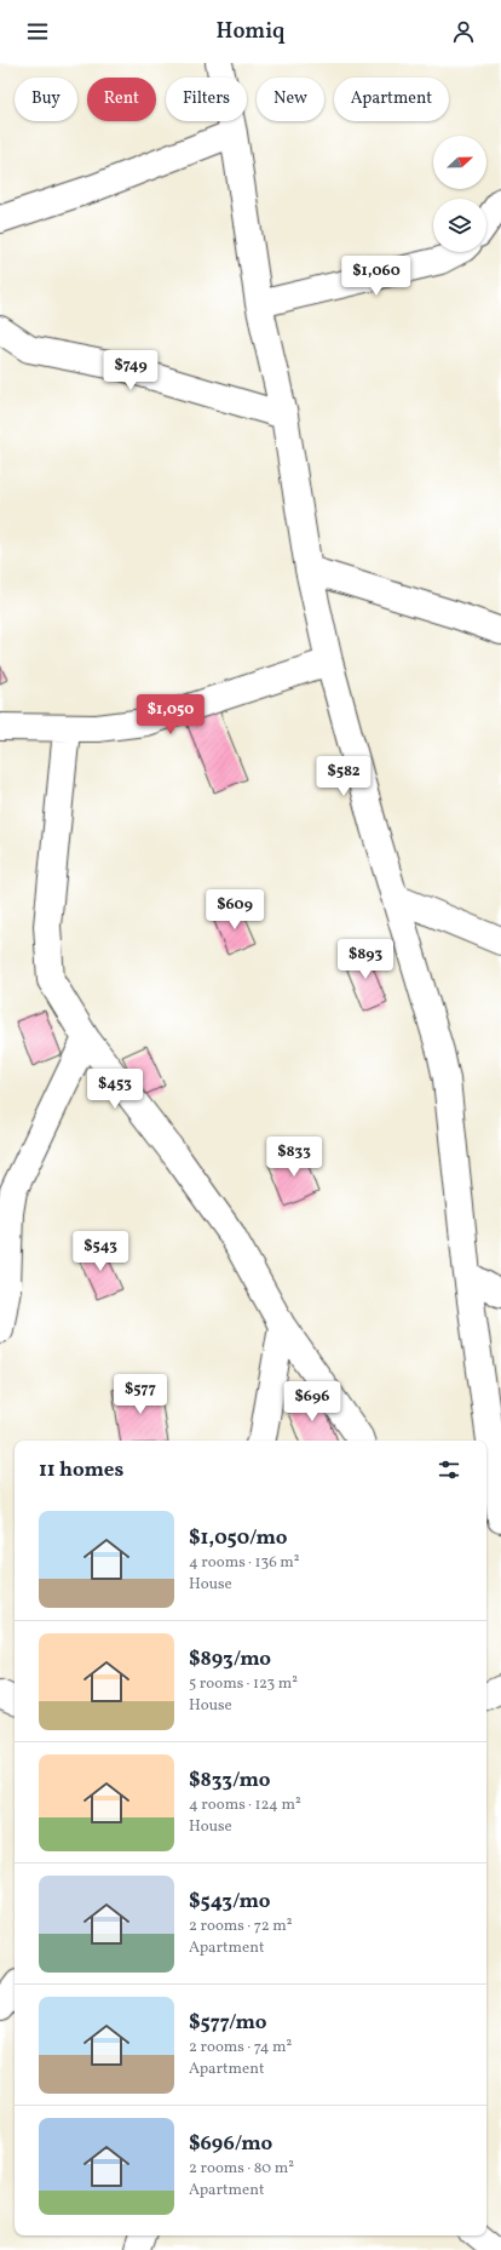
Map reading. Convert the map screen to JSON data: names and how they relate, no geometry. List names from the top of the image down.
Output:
{
  "north": "right",
  "page": {
    "header": "Homiq",
    "chip": [
      "Buy",
      "Rent",
      "Filters",
      "New",
      "Apartment"
    ],
    "price": [
      "$1,060",
      "$749",
      "$1,050",
      "$582",
      "$609",
      "$893",
      "$453",
      "$833",
      "$543",
      "$577",
      "$696"
    ],
    "heading": "11 homes",
    "list": [
      {
        "name": "$1,050/mo",
        "note": "4 rooms · 136 m² · House"
      },
      {
        "name": "$893/mo",
        "note": "5 rooms · 123 m² · House"
      },
      {
        "name": "$833/mo",
        "note": "4 rooms · 124 m² · House"
      },
      {
        "name": "$543/mo",
        "note": "2 rooms · 72 m² · Apartment"
      },
      {
        "name": "$577/mo",
        "note": "2 rooms · 74 m² · Apartment"
      },
      {
        "name": "$696/mo",
        "note": "2 rooms · 80 m² · Apartment"
      }
    ]
  }
}
